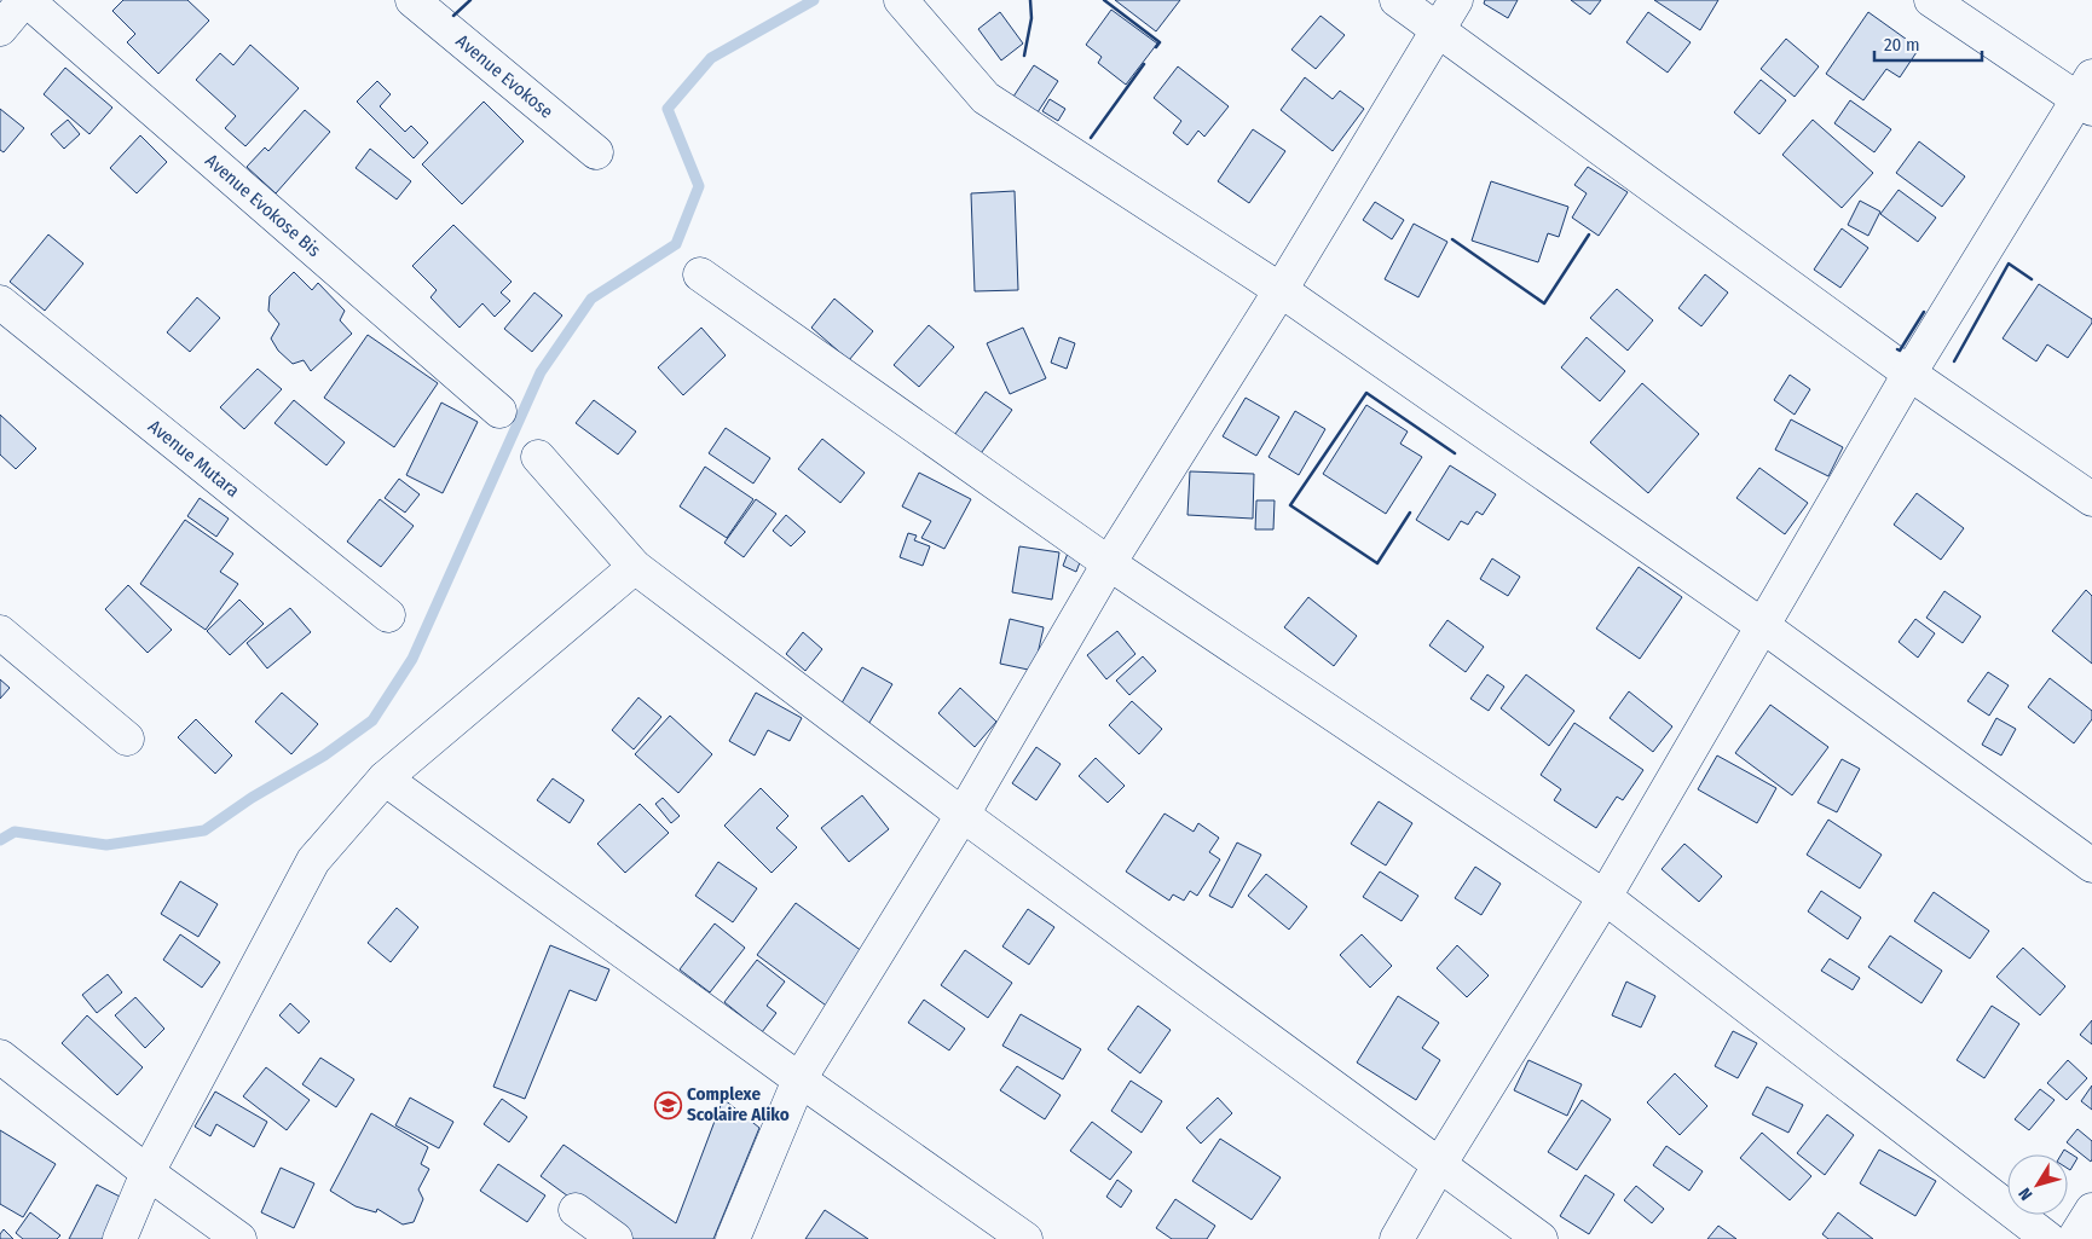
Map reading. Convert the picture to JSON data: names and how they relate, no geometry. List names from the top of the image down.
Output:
{
  "streets": {
    "street": ["Avenue Evokose", "Avenue Evokose Bis", "Avenue Mutara"]
  },
  "places": {
    "school or university": ["Complexe Scolaire Aliko"]
  },
  "scale_bar": "20 m",
  "north": "bottom left"
}
